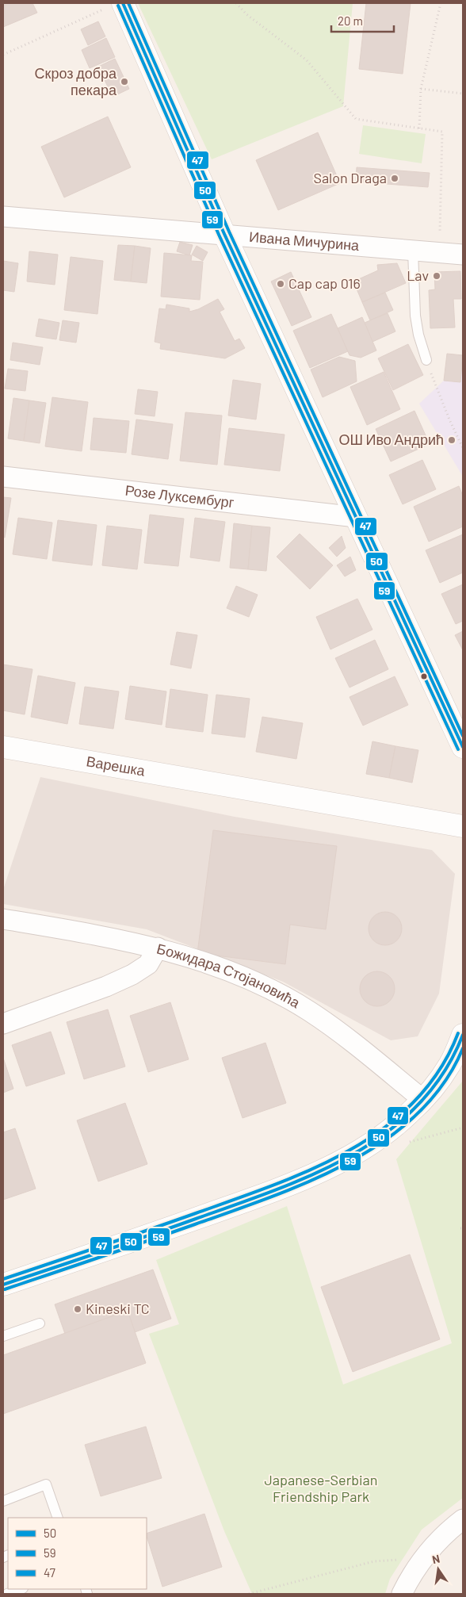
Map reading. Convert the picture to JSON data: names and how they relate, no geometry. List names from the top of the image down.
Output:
{
  "streets": {
    "main road": ["Варешка"],
    "street": ["Ивана Мичурина", "Розе Луксембург", "Божидара Стојановића"]
  },
  "parks": ["Japanese-Serbian Friendship Park"],
  "places": [
    "Скроз добра пекара",
    "Salon Draga",
    "Lav",
    "Cap cap 016",
    "ОШ Иво Андрић",
    "Kineski TC"
  ],
  "lines": ["transit line 50", "transit line 47", "transit line 59"],
  "legend": ["50", "59", "47"],
  "scale_bar": "20 m",
  "north": "top"
}
